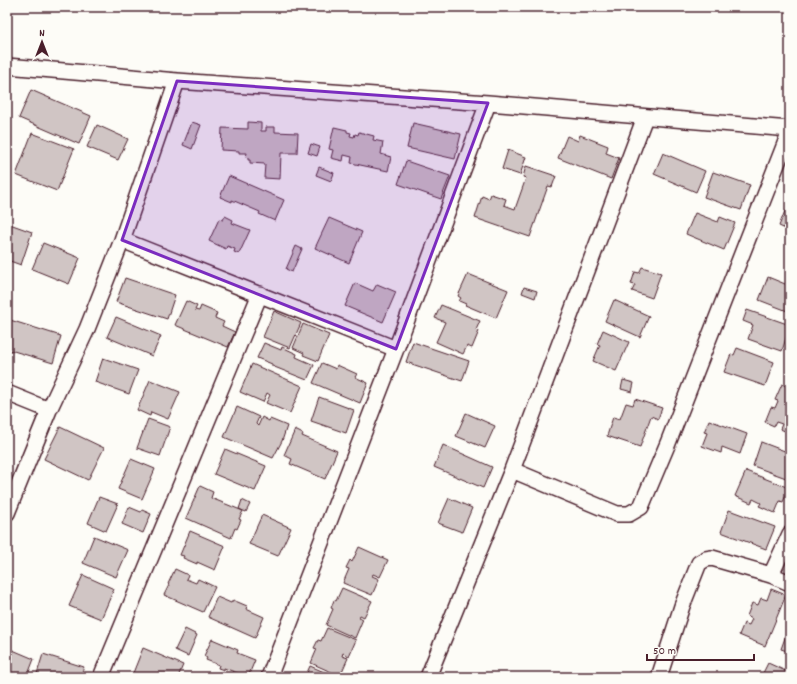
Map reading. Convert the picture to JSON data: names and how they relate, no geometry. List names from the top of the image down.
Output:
{
  "scale_bar": "50 m",
  "north": "top"
}
